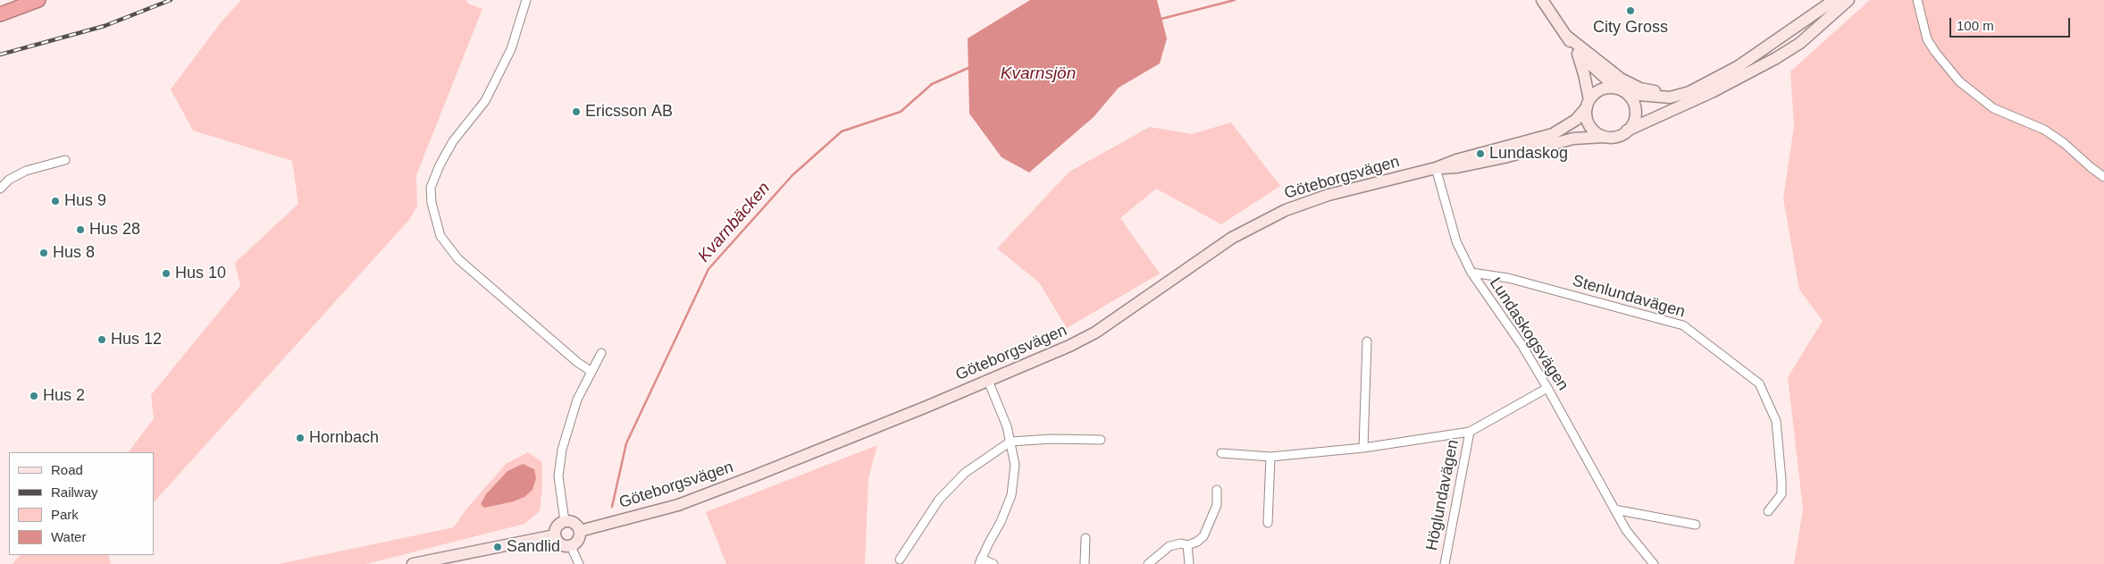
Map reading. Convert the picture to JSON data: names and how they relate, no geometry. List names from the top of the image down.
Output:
{
  "streets": {
    "street": [
      "Göteborgsvägen",
      "Stenlundavägen",
      "Lundaskogsvägen",
      "Höglundavägen"
    ]
  },
  "crossings": [
    ["Göteborgsvägen", "Lundaskogsvägen"],
    ["Stenlundavägen", "Lundaskogsvägen"]
  ],
  "water": ["Kvarnsjön", "Kvarnbäcken"],
  "places": [
    "City Gross",
    "Ericsson AB",
    "Lundaskog",
    "Hus 9",
    "Hus 28",
    "Hus 8",
    "Hus 10",
    "Hus 12",
    "Hus 2",
    "Hornbach",
    "Sandlid"
  ],
  "legend": [
    "Road",
    "Railway",
    "Park",
    "Water"
  ],
  "scale_bar": "100 m"
}
